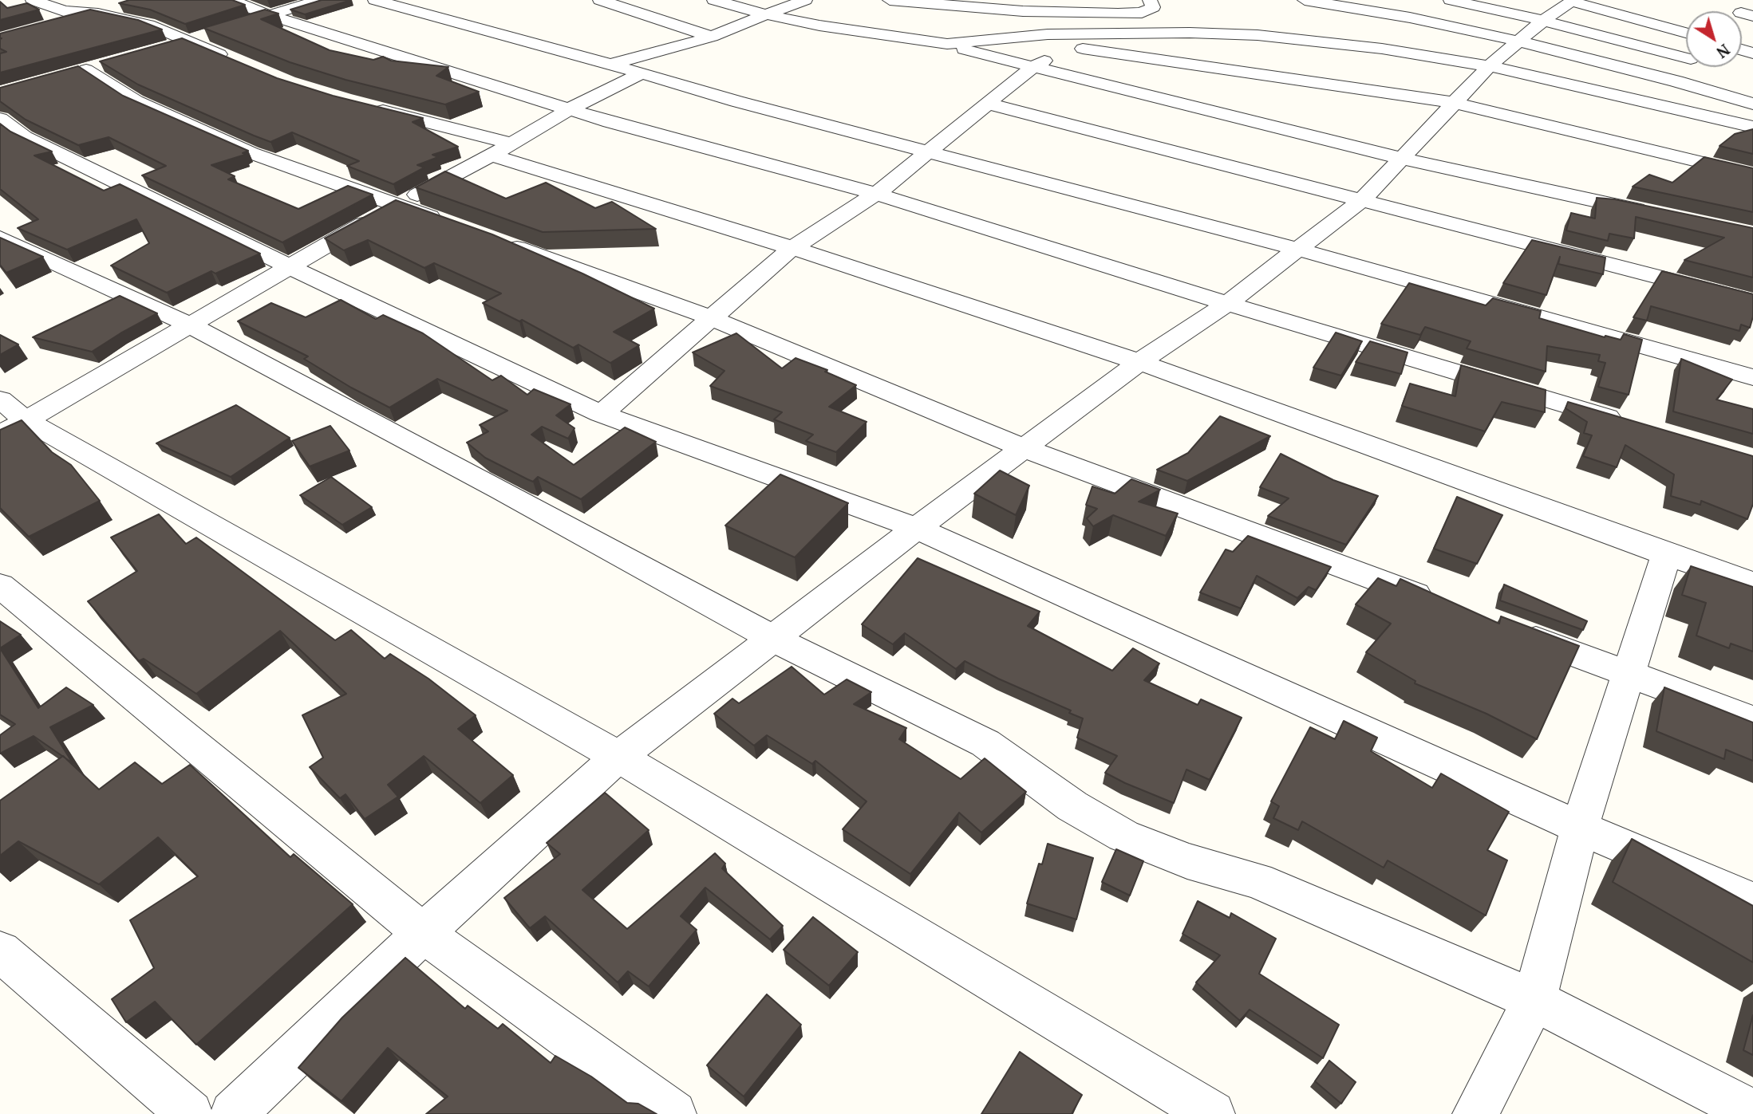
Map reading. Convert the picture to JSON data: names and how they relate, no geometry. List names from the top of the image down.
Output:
{
  "north": "bottom right"
}
